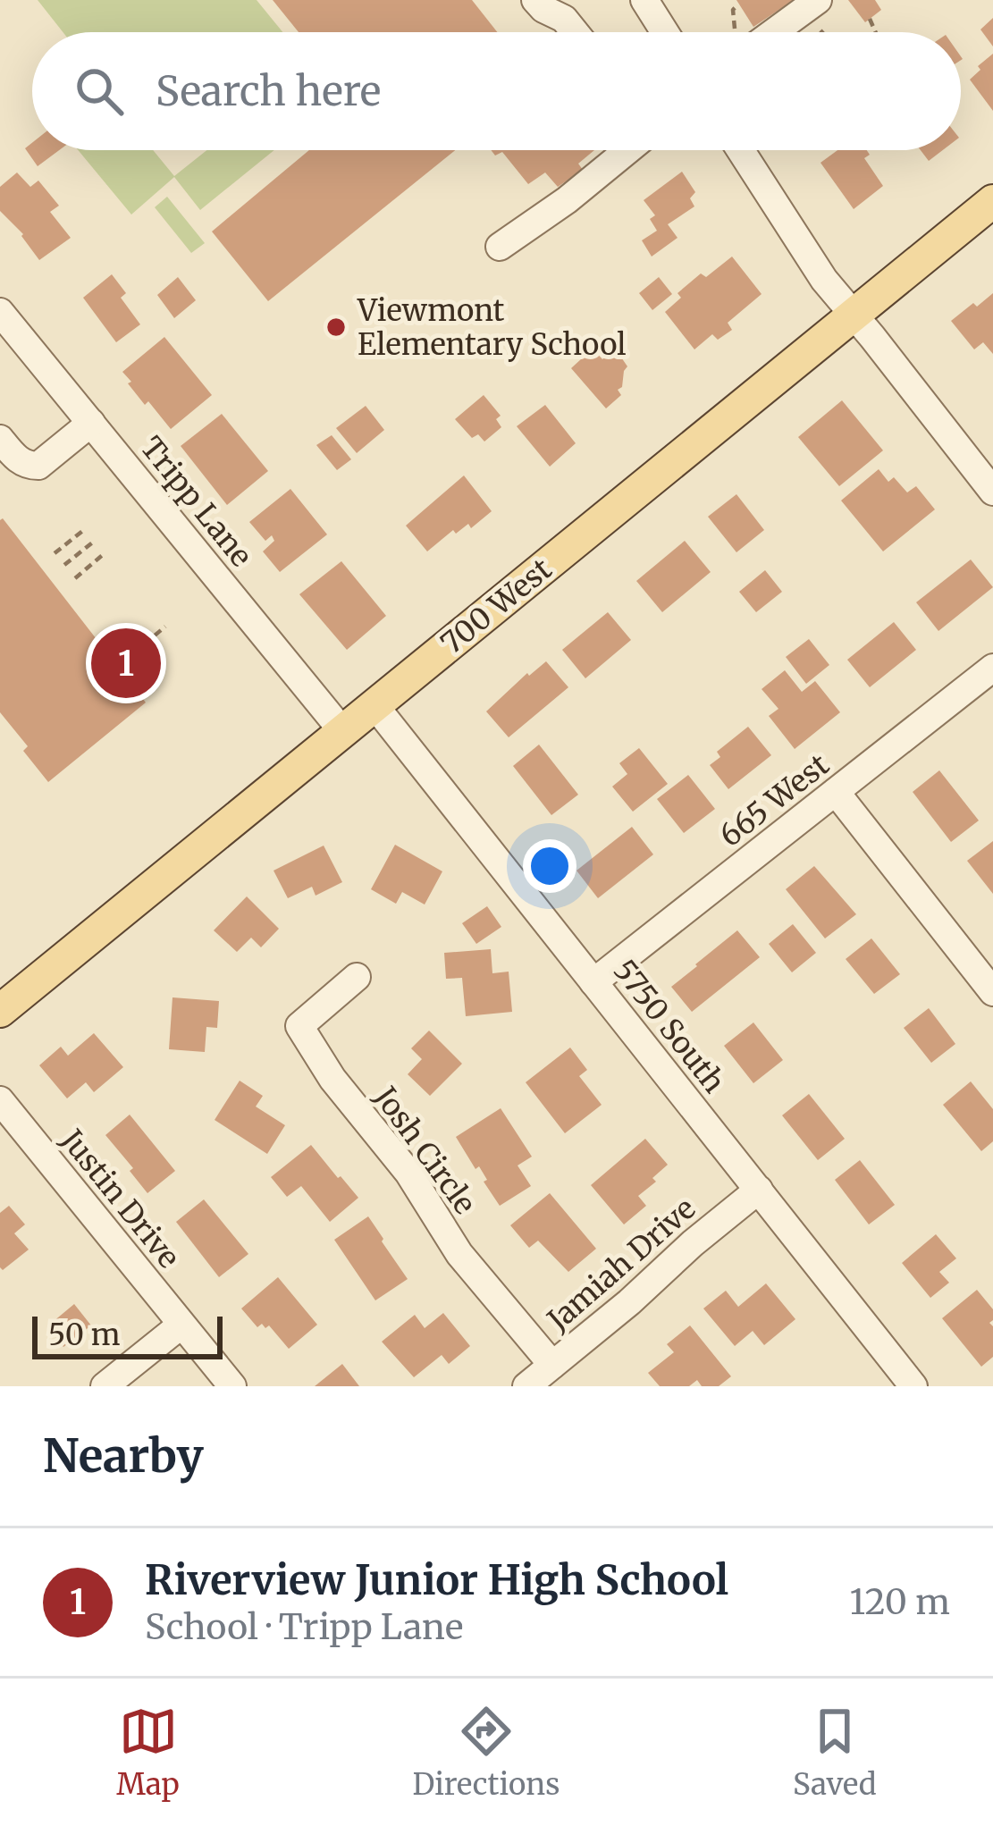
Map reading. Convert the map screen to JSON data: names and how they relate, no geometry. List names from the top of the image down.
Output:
{
  "streets": {
    "main road": ["700 West"],
    "street": [
      "Tripp Lane",
      "665 West",
      "5750 South",
      "Josh Circle",
      "Justin Drive",
      "Jamiah Drive"
    ]
  },
  "crossings": [
    ["Tripp Lane", "700 West"],
    ["700 West", "5750 South"],
    ["665 West", "5750 South"],
    ["5750 South", "Jamiah Drive"],
    ["Josh Circle", "Jamiah Drive"]
  ],
  "places": ["Viewmont Elementary School"],
  "scale_bar": "50 m",
  "page": {
    "search": "Search here",
    "pins": "1",
    "scale": "50 m",
    "heading": "Nearby",
    "list": [
      {
        "mark": "1",
        "name": "Riverview Junior High School",
        "note": "School · Tripp Lane",
        "value": "120 m"
      }
    ],
    "nav": ["Map", "Directions", "Saved"]
  }
}
